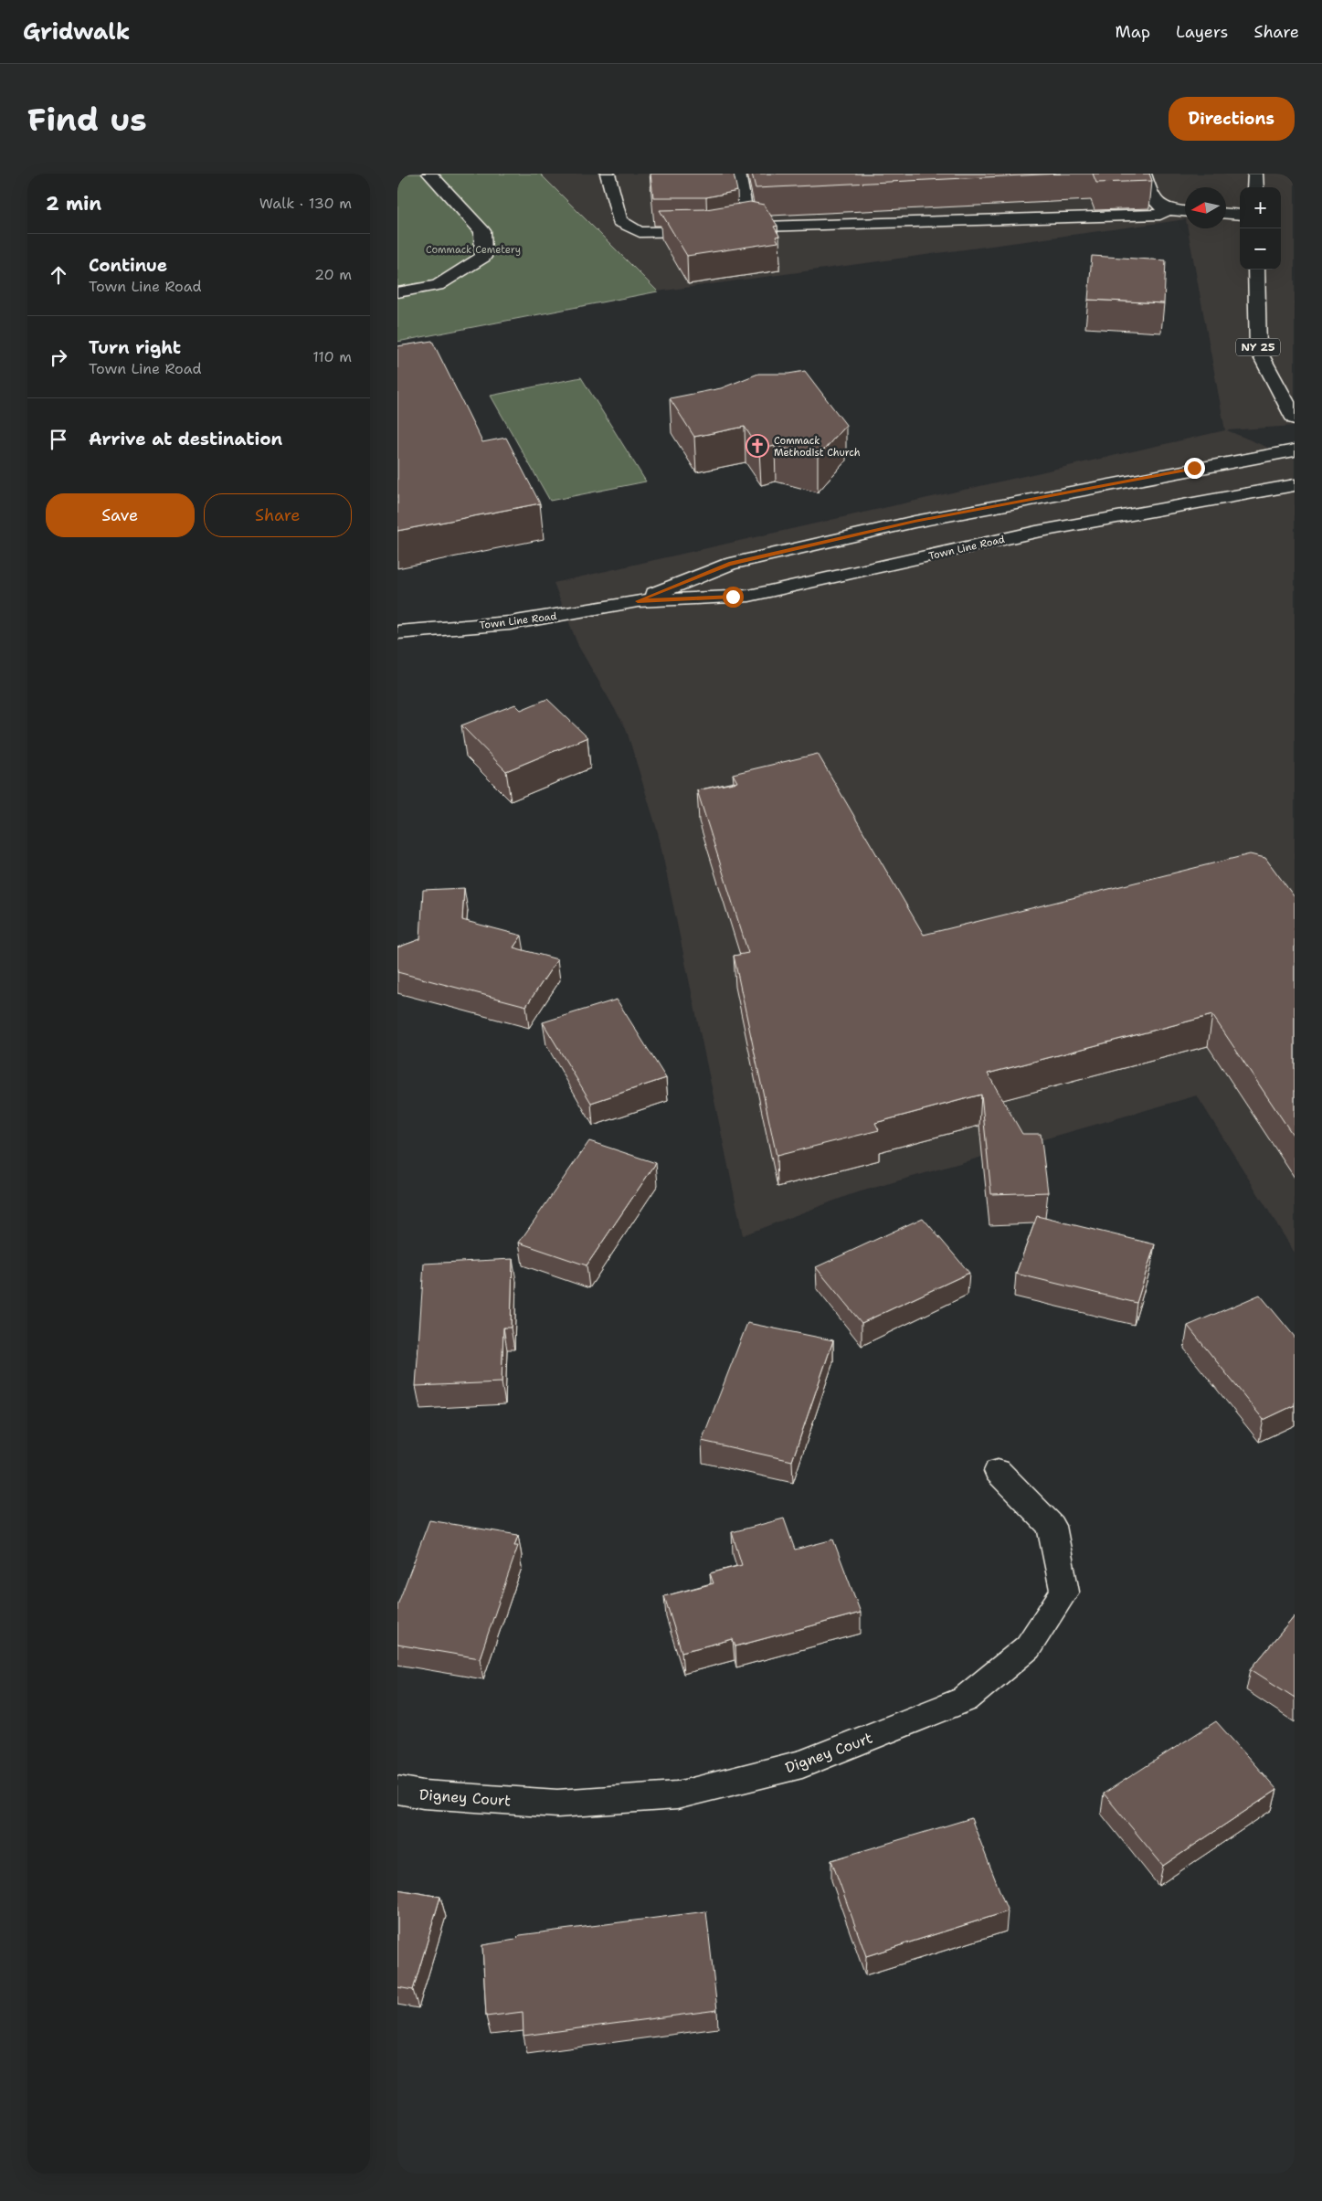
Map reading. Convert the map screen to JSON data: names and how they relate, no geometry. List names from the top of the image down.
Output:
{
  "streets": {
    "main road": ["NY 25", "Town Line Road", "Digney Court"]
  },
  "parks": ["Commack Cemetery"],
  "places": {
    "church": ["Commack Methodist Church"]
  },
  "north": "left",
  "page": {
    "header": "Gridwalk",
    "nav": ["Map", "Layers", "Share"],
    "buttons": [
      "Directions",
      ["Save", "Share"]
    ],
    "title": "Find us",
    "heading": ["2 min", "Walk · 130 m"],
    "map_buttons": ["+", "−"],
    "list": [
      ["Continue", "Town Line Road", "20 m"],
      ["Turn right", "Town Line Road", "110 m"],
      "Arrive at destination"
    ]
  }
}
